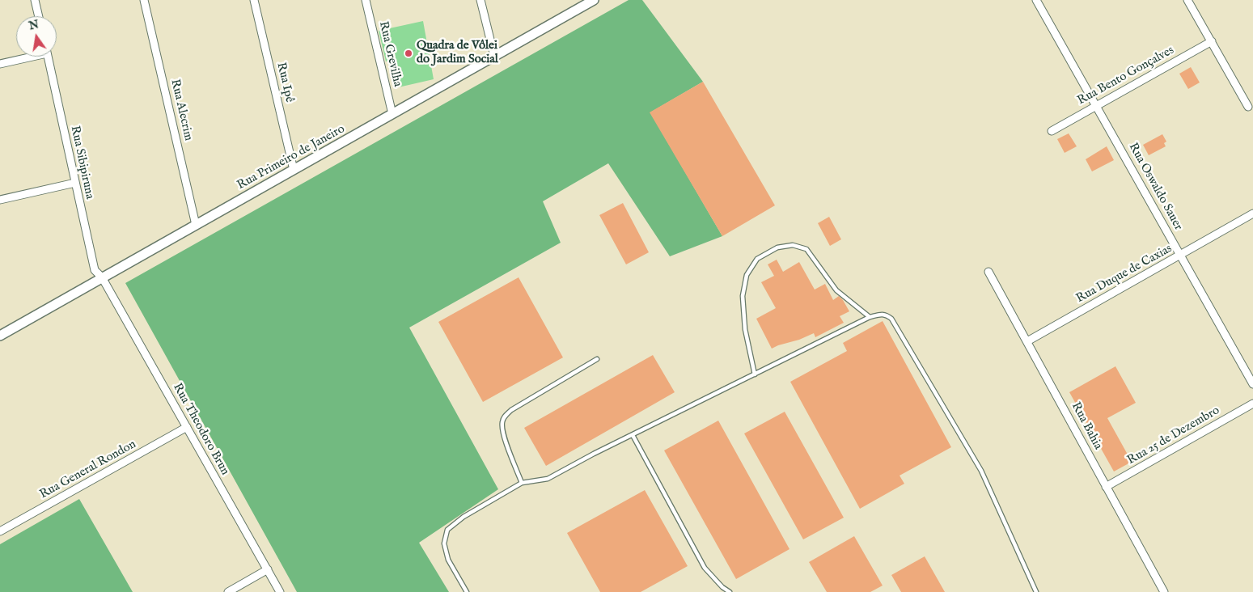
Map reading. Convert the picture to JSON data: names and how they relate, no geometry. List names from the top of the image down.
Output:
{
  "streets": {
    "street": [
      "Rua Grevilha",
      "Rua Bento Gonçalves",
      "Rua Ipê",
      "Rua Alecrim",
      "Rua Primeiro de Janeiro",
      "Rua Sibipiruna",
      "Rua Oswaldo Sauer",
      "Rua Duque de Caxias",
      "Rua Bahia",
      "Rua Theodoro Brun",
      "Rua 25 de Dezembro",
      "Rua General Rondon"
    ]
  },
  "crossings": [
    ["Rua Grevilha", "Rua Primeiro de Janeiro"],
    ["Rua Bento Gonçalves", "Rua Oswaldo Sauer"],
    ["Rua Ipê", "Rua Primeiro de Janeiro"],
    ["Rua Alecrim", "Rua Primeiro de Janeiro"],
    ["Rua Primeiro de Janeiro", "Rua Sibipiruna"],
    ["Rua Primeiro de Janeiro", "Rua Theodoro Brun"],
    ["Rua Sibipiruna", "Rua Theodoro Brun"],
    ["Rua Oswaldo Sauer", "Rua Duque de Caxias"],
    ["Rua Duque de Caxias", "Rua Bahia"],
    ["Rua Bahia", "Rua 25 de Dezembro"],
    ["Rua Theodoro Brun", "Rua General Rondon"]
  ],
  "places": ["Quadra de Vôlei do Jardim Social"],
  "north": "top"
}
